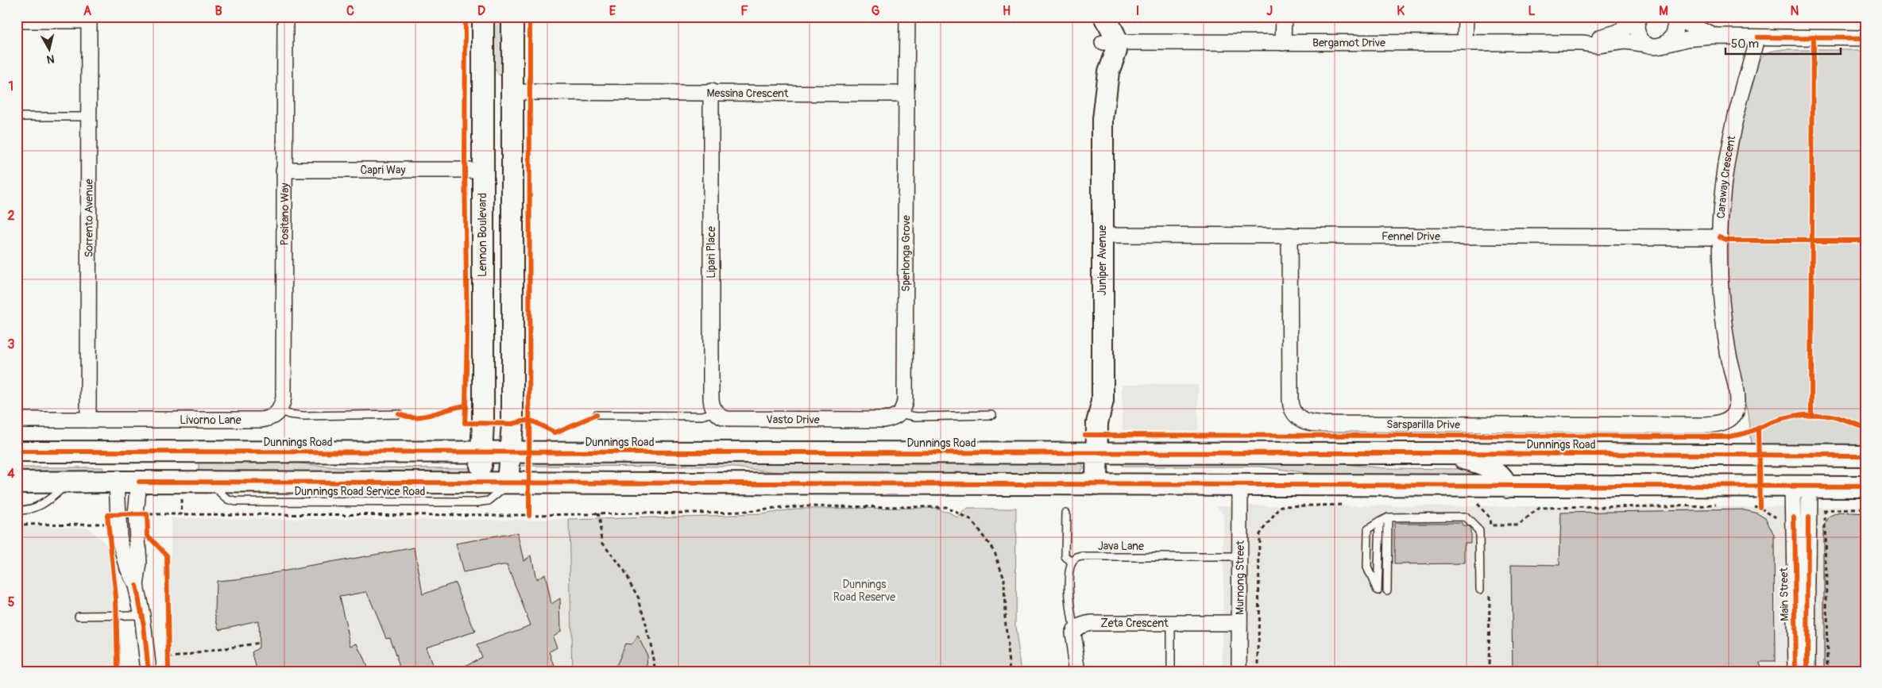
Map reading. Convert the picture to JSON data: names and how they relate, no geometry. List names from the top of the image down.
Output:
{
  "streets": {
    "main road": ["Lennon Boulevard", "Juniper Avenue", "Dunnings Road"],
    "street": [
      "Bergamot Drive",
      "Messina Crescent",
      "Capri Way",
      "Caraway Crescent",
      "Positano Way",
      "Sorrento Avenue",
      "Fennel Drive",
      "Lipari Place",
      "Sperlonga Grove",
      "Vasto Drive",
      "Livorno Lane",
      "Sarsparilla Drive",
      "Murnong Street",
      "Main Street",
      "Zeta Crescent"
    ],
    "lane": ["Dunnings Road Service Road", "Java Lane"]
  },
  "crossings": [
    ["Bergamot Drive", "Caraway Crescent"],
    ["Bergamot Drive", "Juniper Avenue"],
    ["Messina Crescent", "Lipari Place"],
    ["Messina Crescent", "Sperlonga Grove"],
    ["Capri Way", "Positano Way"],
    ["Capri Way", "Lennon Boulevard"],
    ["Caraway Crescent", "Fennel Drive"],
    ["Caraway Crescent", "Sarsparilla Drive"],
    ["Positano Way", "Livorno Lane"],
    ["Sorrento Avenue", "Livorno Lane"],
    ["Lennon Boulevard", "Dunnings Road"],
    ["Fennel Drive", "Juniper Avenue"],
    ["Fennel Drive", "Sarsparilla Drive"],
    ["Lipari Place", "Vasto Drive"],
    ["Sperlonga Grove", "Vasto Drive"],
    ["Juniper Avenue", "Dunnings Road"],
    ["Java Lane", "Murnong Street"],
    ["Murnong Street", "Zeta Crescent"]
  ],
  "parks": ["Dunnings Road Reserve"],
  "scale_bar": "50 m",
  "north": "bottom",
  "grid": {
    "columns": [
      "A",
      "B",
      "C",
      "D",
      "E",
      "F",
      "G",
      "H",
      "I",
      "J",
      "K",
      "L",
      "M",
      "N"
    ],
    "rows": [
      "1",
      "2",
      "3",
      "4",
      "5"
    ]
  }
}
